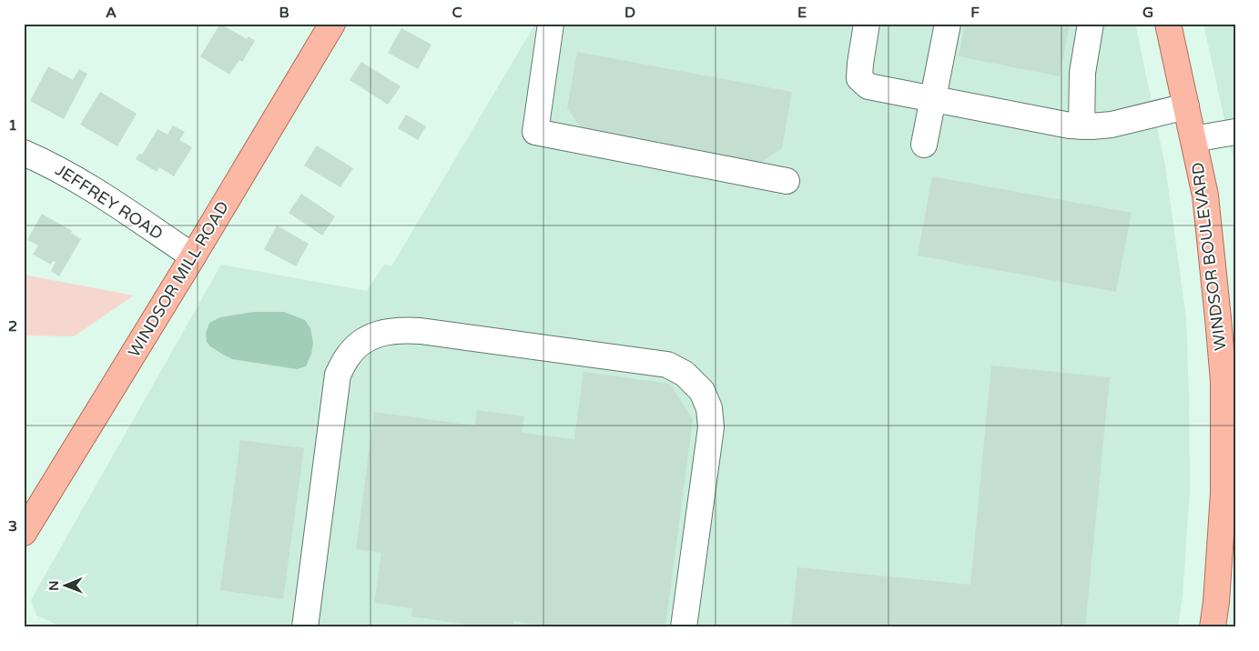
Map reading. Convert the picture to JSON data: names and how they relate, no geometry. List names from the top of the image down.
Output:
{
  "streets": {
    "main road": ["WINDSOR BOULEVARD", "WINDSOR MILL ROAD"],
    "street": ["JEFFREY ROAD"]
  },
  "crossings": [
    ["JEFFREY ROAD", "WINDSOR MILL ROAD"]
  ],
  "north": "left",
  "grid": {
    "columns": [
      "A",
      "B",
      "C",
      "D",
      "E",
      "F",
      "G"
    ],
    "rows": ["1", "2", "3"]
  }
}
